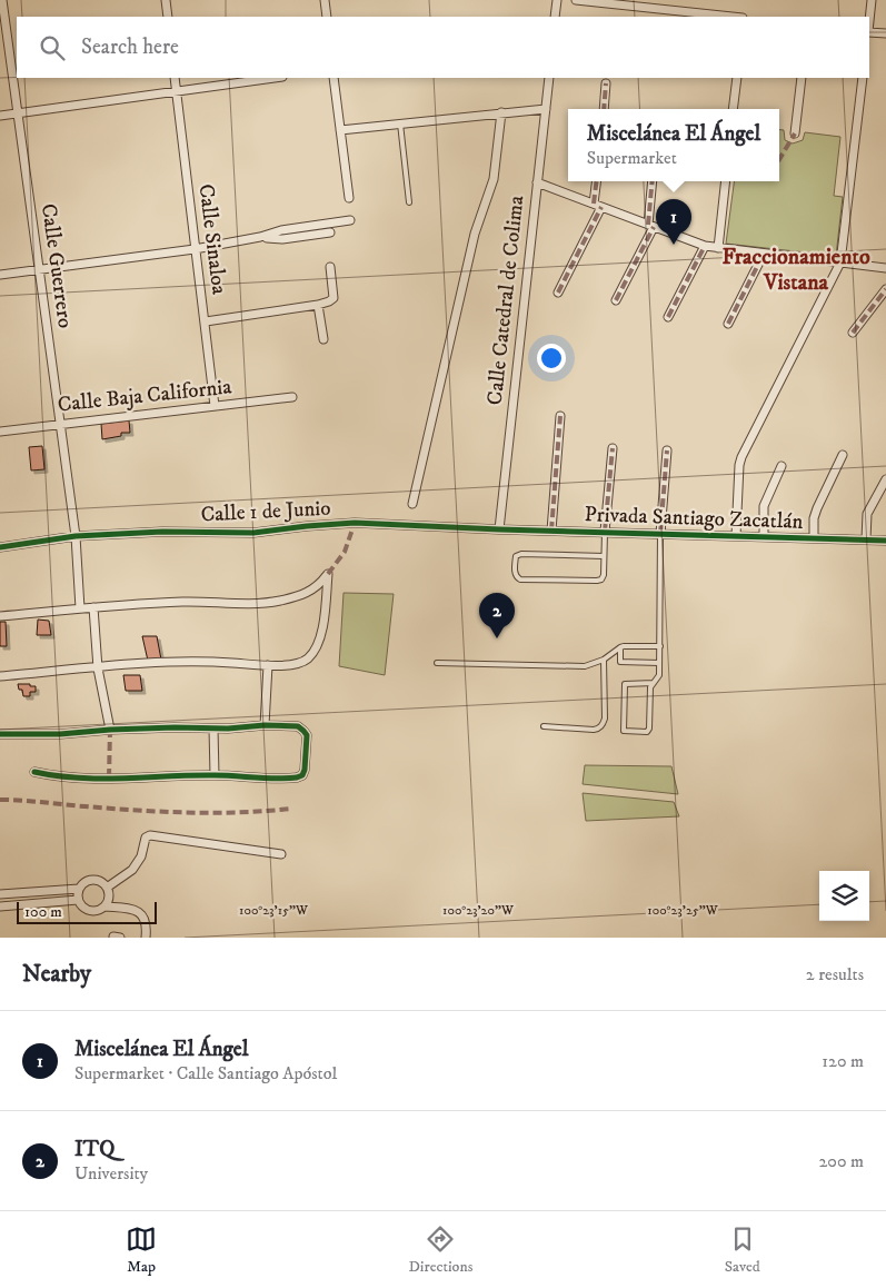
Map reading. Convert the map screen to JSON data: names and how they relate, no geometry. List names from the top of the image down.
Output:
{
  "streets": {
    "street": [
      "Calle Sinaloa",
      "Calle Guerrero",
      "Calle Catedral de Colima",
      "Calle Baja California",
      "Calle 1 de Junio",
      "Privada Santiago Zacatlán"
    ]
  },
  "crossings": [
    ["Calle Sinaloa", "Calle Baja California"],
    ["Calle Guerrero", "Calle Baja California"],
    ["Calle Guerrero", "Calle 1 de Junio"],
    ["Calle Catedral de Colima", "Calle 1 de Junio"],
    ["Calle Catedral de Colima", "Privada Santiago Zacatlán"],
    ["Calle 1 de Junio", "Privada Santiago Zacatlán"]
  ],
  "districts": ["Fraccionamiento Vistana"],
  "scale_bar": "100 m",
  "page": {
    "search": "Search here",
    "popup": ["Miscelánea El Ángel", "Supermarket"],
    "pins": ["1", "2"],
    "scale": "100 m",
    "heading": ["Nearby", "2 results"],
    "list": [
      {
        "mark": "1",
        "name": "Miscelánea El Ángel",
        "note": "Supermarket · Calle Santiago Apóstol",
        "value": "120 m"
      },
      {
        "mark": "2",
        "name": "ITQ",
        "note": "University",
        "value": "200 m"
      }
    ],
    "nav": ["Map", "Directions", "Saved"]
  },
  "coordinates": ["100°23'15\"W", "100°23'20\"W", "100°23'25\"W"]
}
